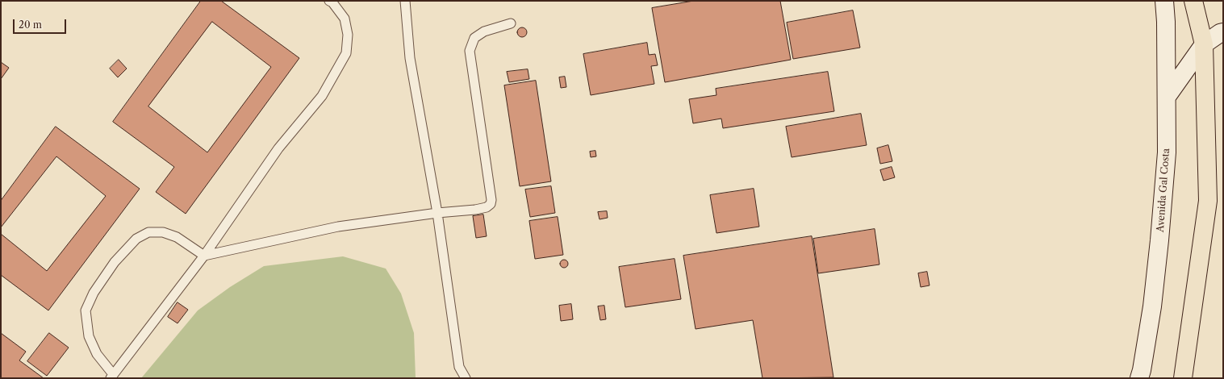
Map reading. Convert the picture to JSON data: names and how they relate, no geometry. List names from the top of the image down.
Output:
{
  "streets": {
    "main road": ["Avenida Gal Costa"]
  },
  "scale_bar": "20 m"
}
